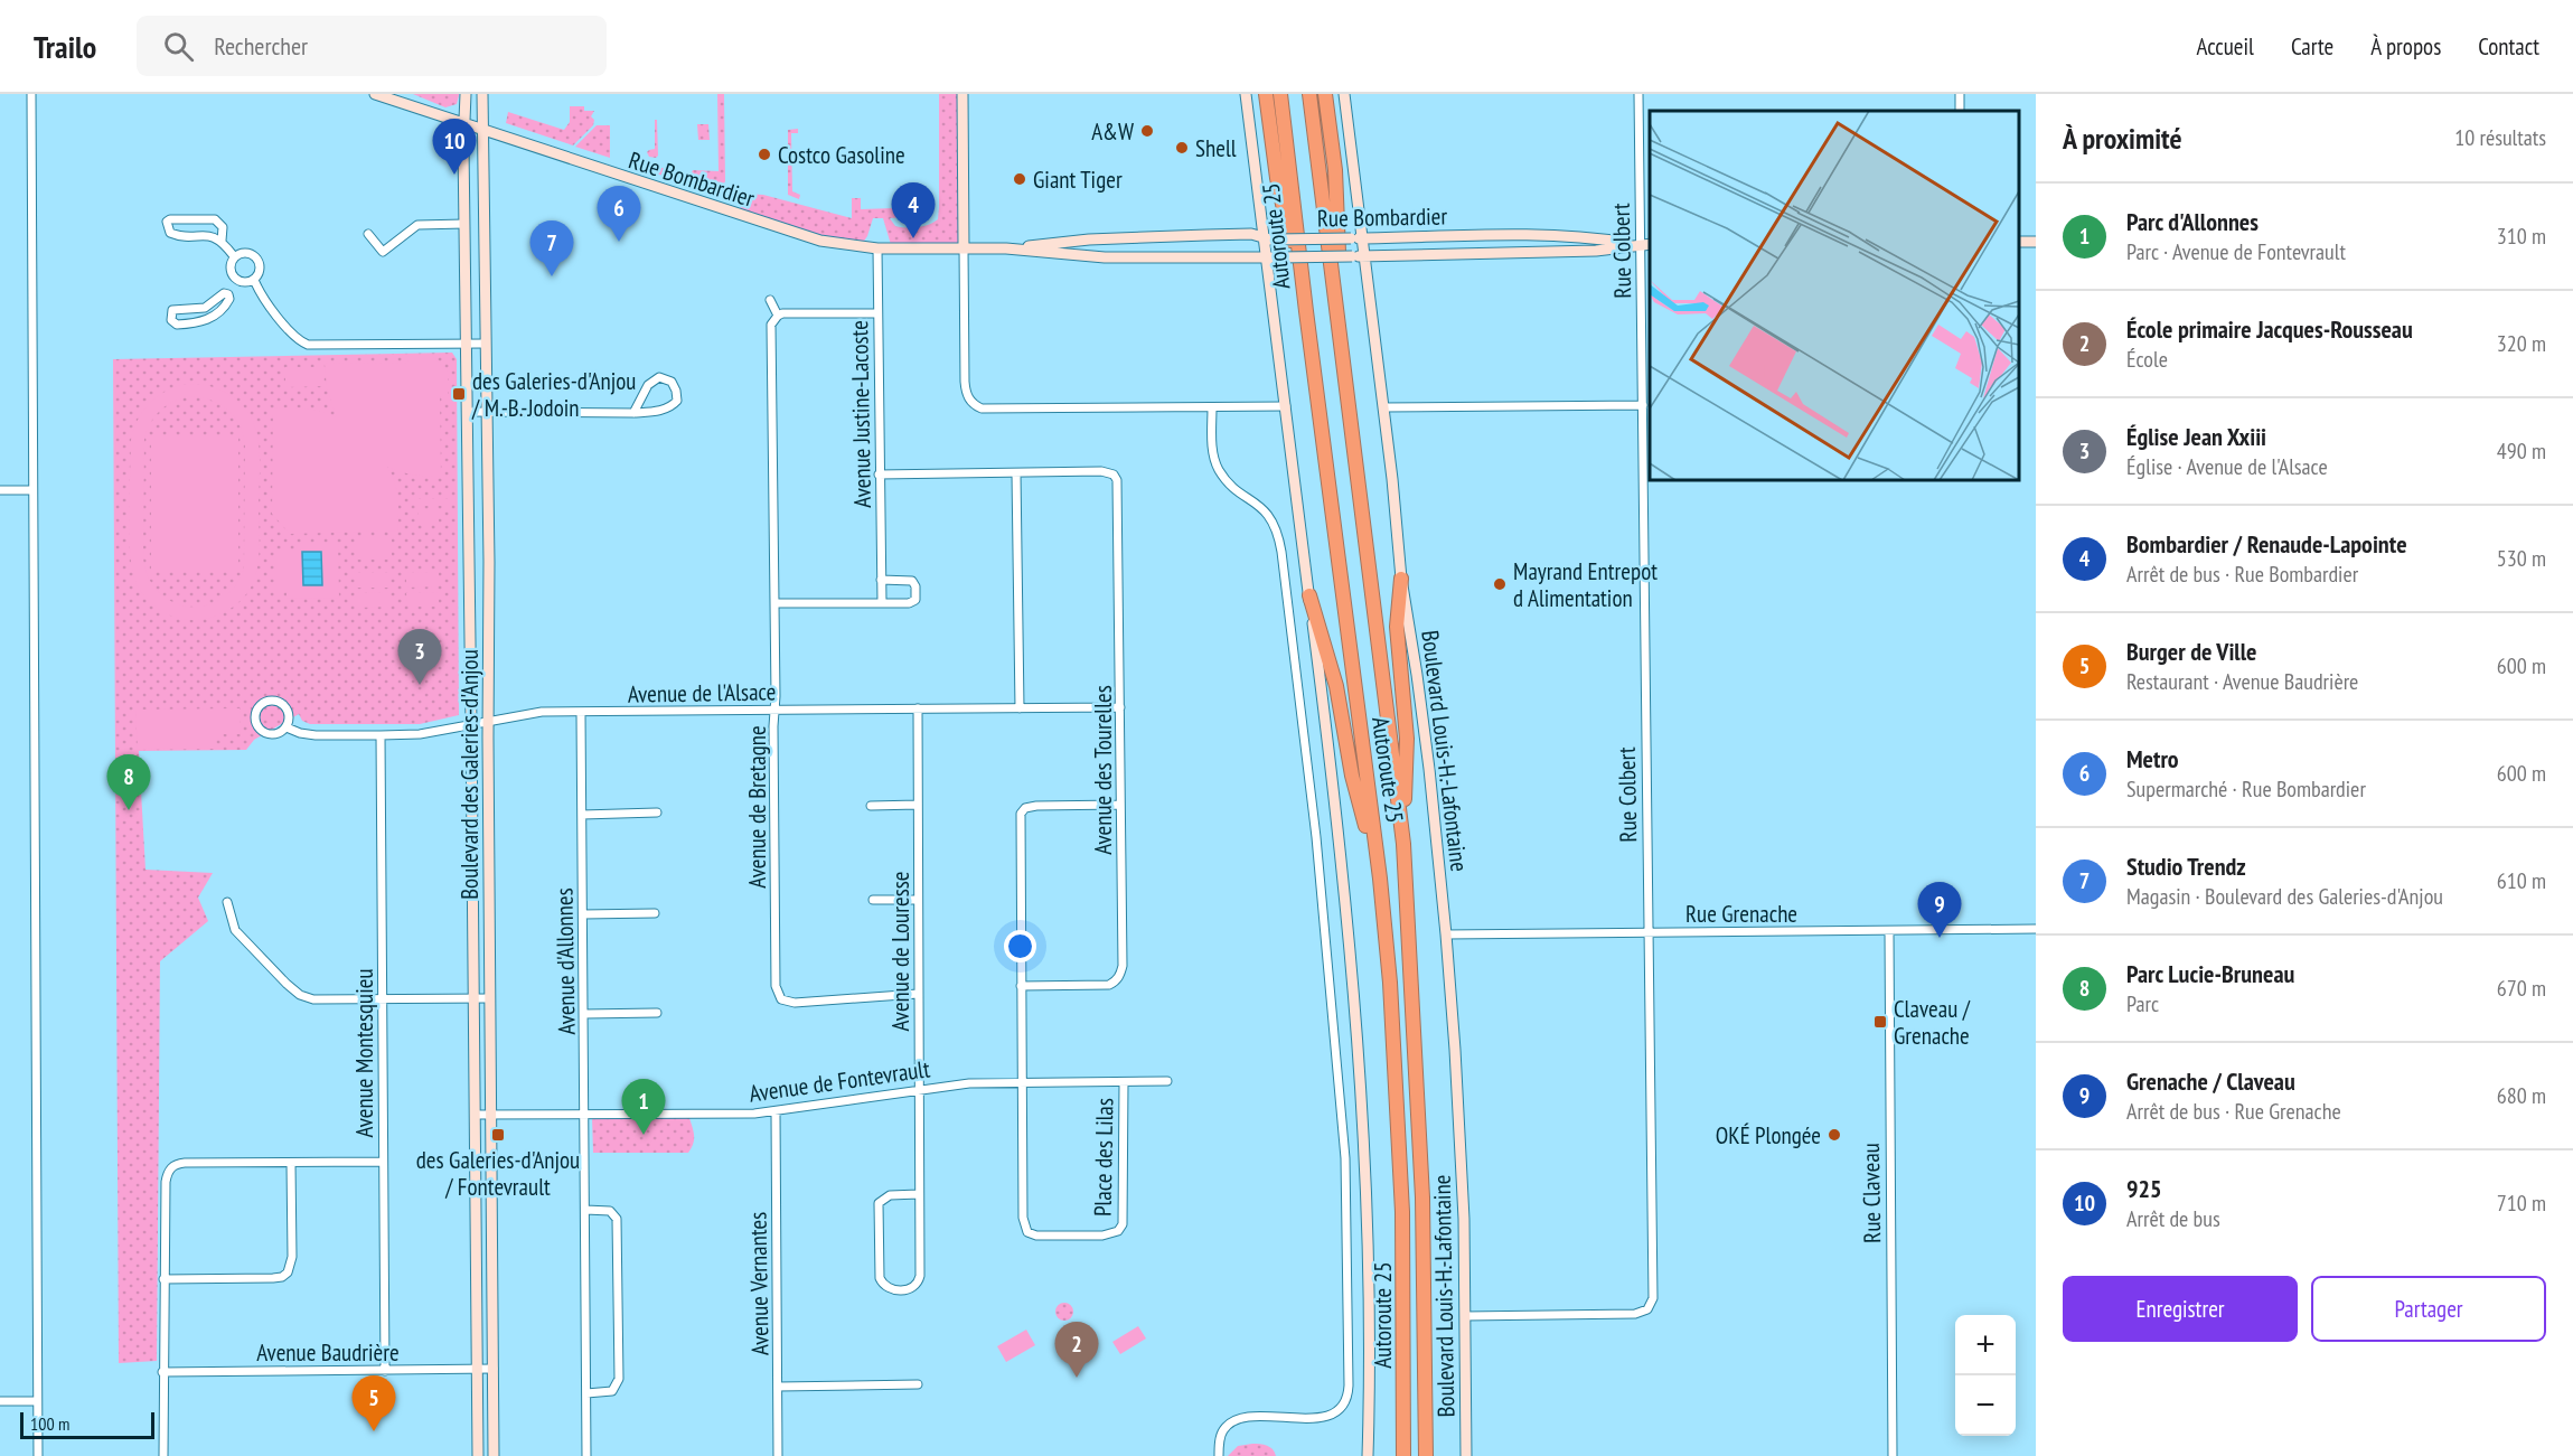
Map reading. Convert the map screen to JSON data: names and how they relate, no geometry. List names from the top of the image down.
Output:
{
  "streets": {
    "highway": ["Autoroute 25"],
    "street": [
      "Rue Bombardier",
      "Rue Colbert",
      "Avenue Justine-Lacoste",
      "Avenue de l'Alsace",
      "Boulevard Louis-H.-Lafontaine",
      "Avenue des Tourelles",
      "Boulevard des Galeries-d'Anjou",
      "Avenue de Bretagne",
      "Rue Grenache",
      "Avenue de Louresse",
      "Avenue d'Allonnes",
      "Avenue Montesquieu",
      "Avenue de Fontevrault",
      "Place des Lilas",
      "Rue Claveau",
      "Avenue Vernantes",
      "Avenue Baudrière"
    ]
  },
  "crossings": [
    ["Rue Bombardier", "Rue Colbert"],
    ["Rue Bombardier", "Avenue Justine-Lacoste"],
    ["Rue Bombardier", "Boulevard Louis-H.-Lafontaine"],
    ["Rue Bombardier", "Boulevard des Galeries-d'Anjou"],
    ["Rue Colbert", "Boulevard Louis-H.-Lafontaine"],
    ["Rue Colbert", "Rue Grenache"],
    ["Avenue de l'Alsace", "Avenue des Tourelles"],
    ["Avenue de l'Alsace", "Boulevard des Galeries-d'Anjou"],
    ["Avenue de l'Alsace", "Avenue de Bretagne"],
    ["Avenue de l'Alsace", "Avenue de Louresse"],
    ["Avenue de l'Alsace", "Avenue d'Allonnes"],
    ["Avenue de l'Alsace", "Avenue Montesquieu"],
    ["Boulevard Louis-H.-Lafontaine", "Rue Grenache"],
    ["Boulevard des Galeries-d'Anjou", "Avenue de Fontevrault"],
    ["Boulevard des Galeries-d'Anjou", "Avenue Baudrière"],
    ["Avenue de Bretagne", "Avenue de Louresse"],
    ["Rue Grenache", "Rue Claveau"],
    ["Avenue de Louresse", "Avenue de Fontevrault"],
    ["Avenue d'Allonnes", "Avenue de Fontevrault"],
    ["Avenue Montesquieu", "Avenue Baudrière"],
    ["Avenue de Fontevrault", "Place des Lilas"],
    ["Avenue de Fontevrault", "Avenue Vernantes"]
  ],
  "places": {
    "other": [
      "A&W",
      "Shell",
      "Costco Gasoline",
      "Giant Tiger",
      "Mayrand Entrepot d Alimentation",
      "OKÉ Plongée"
    ],
    "transit": ["des Galeries-d'Anjou / M.-B.-Jodoin", "Claveau / Grenache", "des Galeries-d'Anjou / Fontevrault"]
  },
  "scale_bar": "100 m",
  "page": {
    "header": "Trailo",
    "search": "Rechercher",
    "nav": [
      "Accueil",
      "Carte",
      "À propos",
      "Contact"
    ],
    "heading": ["À proximité", "10 résultats"],
    "pins": [
      "10",
      "4",
      "6",
      "7",
      "3",
      "8",
      "9",
      "1",
      "2",
      "5"
    ],
    "list": [
      {
        "mark": "1",
        "name": "Parc d'Allonnes",
        "note": "Parc · Avenue de Fontevrault",
        "value": "310 m"
      },
      {
        "mark": "2",
        "name": "École primaire Jacques-Rousseau",
        "note": "École",
        "value": "320 m"
      },
      {
        "mark": "3",
        "name": "Église Jean Xxiii",
        "note": "Église · Avenue de l'Alsace",
        "value": "490 m"
      },
      {
        "mark": "4",
        "name": "Bombardier / Renaude-Lapointe",
        "note": "Arrêt de bus · Rue Bombardier",
        "value": "530 m"
      },
      {
        "mark": "5",
        "name": "Burger de Ville",
        "note": "Restaurant · Avenue Baudrière",
        "value": "600 m"
      },
      {
        "mark": "6",
        "name": "Metro",
        "note": "Supermarché · Rue Bombardier",
        "value": "600 m"
      },
      {
        "mark": "7",
        "name": "Studio Trendz",
        "note": "Magasin · Boulevard des Galeries-d'Anjou",
        "value": "610 m"
      },
      {
        "mark": "8",
        "name": "Parc Lucie-Bruneau",
        "note": "Parc",
        "value": "670 m"
      },
      {
        "mark": "9",
        "name": "Grenache / Claveau",
        "note": "Arrêt de bus · Rue Grenache",
        "value": "680 m"
      },
      {
        "mark": "10",
        "name": "925",
        "note": "Arrêt de bus",
        "value": "710 m"
      }
    ],
    "buttons": ["Enregistrer", "Partager"],
    "map_buttons": ["+", "−"],
    "scale": "100 m"
  }
}
